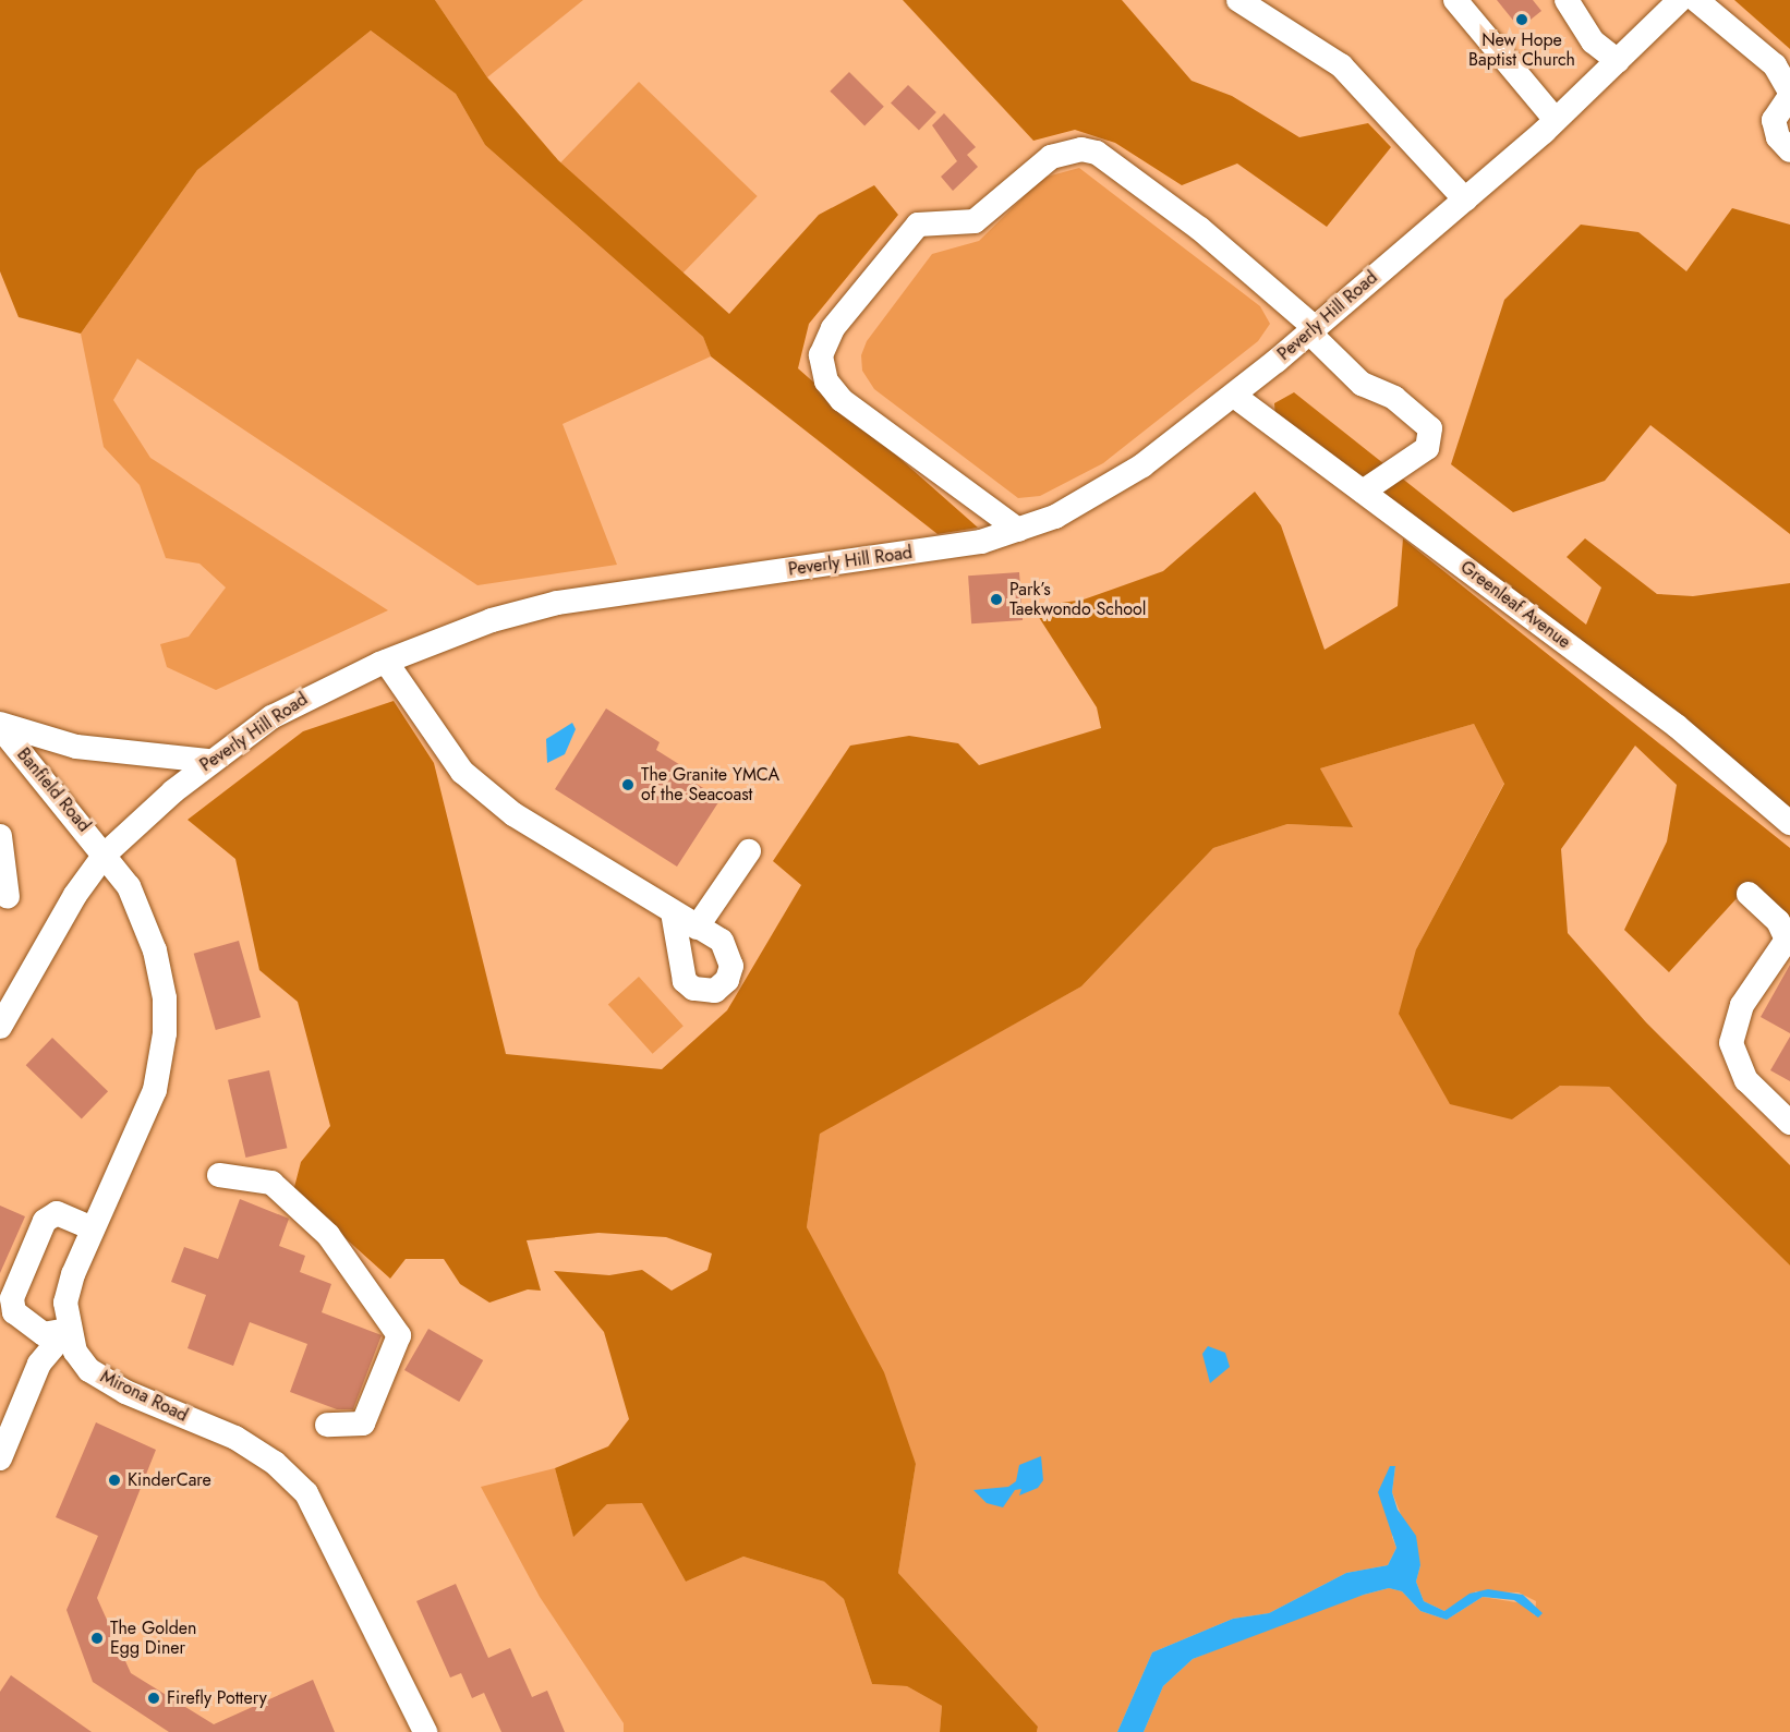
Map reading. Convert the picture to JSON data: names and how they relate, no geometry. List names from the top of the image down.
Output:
{
  "streets": {
    "street": [
      "Peverly Hill Road",
      "Greenleaf Avenue",
      "Banfield Road",
      "Mirona Road"
    ]
  },
  "crossings": [
    ["Peverly Hill Road", "Greenleaf Avenue"],
    ["Peverly Hill Road", "Banfield Road"],
    ["Peverly Hill Road", "Mirona Road"],
    ["Banfield Road", "Mirona Road"]
  ],
  "places": [
    "New Hope Baptist Church",
    "Park’s Taekwondo School",
    "The Granite YMCA of the Seacoast",
    "KinderCare",
    "The Golden Egg Diner",
    "Firefly Pottery"
  ]
}
